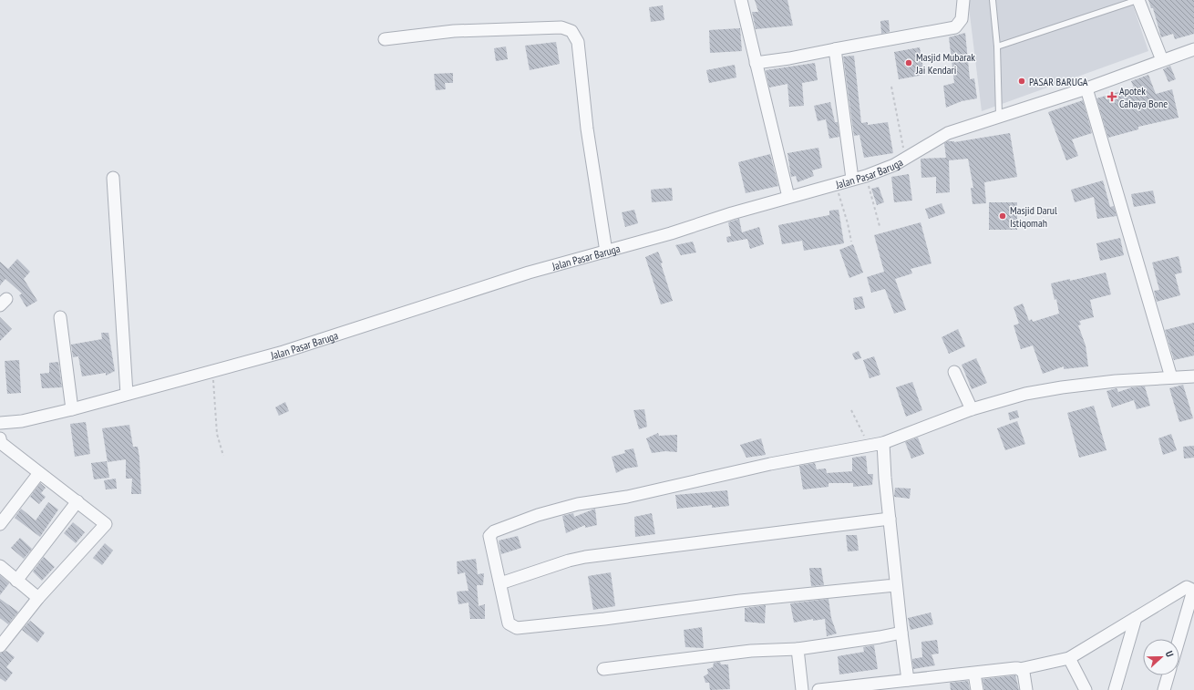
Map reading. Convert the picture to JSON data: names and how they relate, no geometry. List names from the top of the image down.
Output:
{
  "streets": {
    "street": ["Jalan Pasar Baruga"]
  },
  "places": {
    "other": ["Masjid Mubarak Jai Kendari", "PASAR BARUGA", "Masjid Darul Istiqomah"],
    "health": ["Apotek Cahaya Bone"]
  },
  "north": "right"
}
